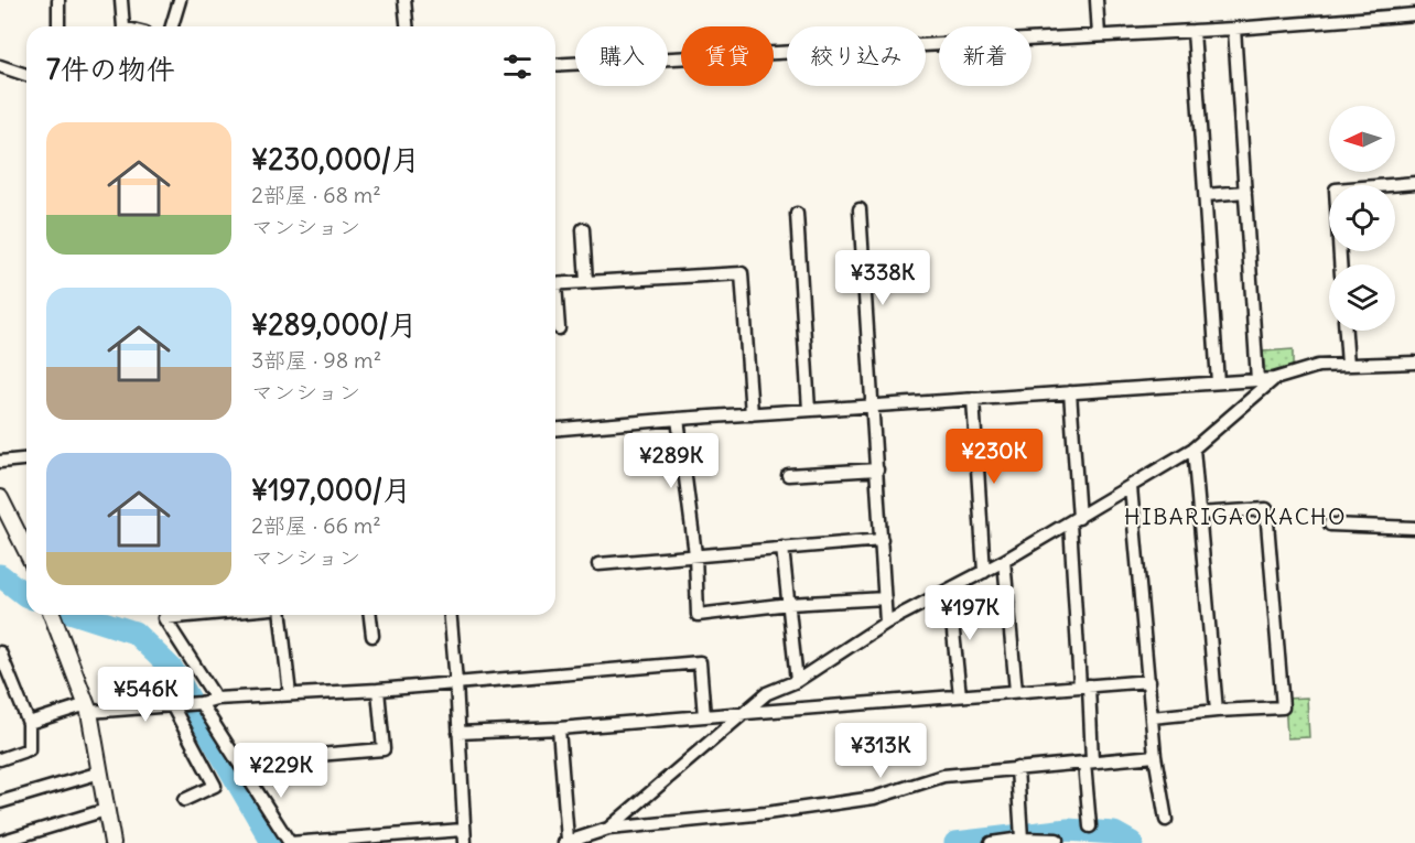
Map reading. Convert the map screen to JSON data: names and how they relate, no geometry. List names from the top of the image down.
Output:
{
  "districts": ["HIBARIGAOKACHO"],
  "north": "left",
  "page": {
    "chip": [
      "購入",
      "賃貸",
      "絞り込み",
      "新着"
    ],
    "heading": "7件の物件",
    "list": [
      {
        "name": "¥230,000/月",
        "note": "2部屋 · 68 m² · マンション"
      },
      {
        "name": "¥289,000/月",
        "note": "3部屋 · 98 m² · マンション"
      },
      {
        "name": "¥197,000/月",
        "note": "2部屋 · 66 m² · マンション"
      }
    ],
    "price": [
      "¥338K",
      "¥230K",
      "¥289K",
      "¥197K",
      "¥546K",
      "¥313K",
      "¥229K"
    ]
  }
}
